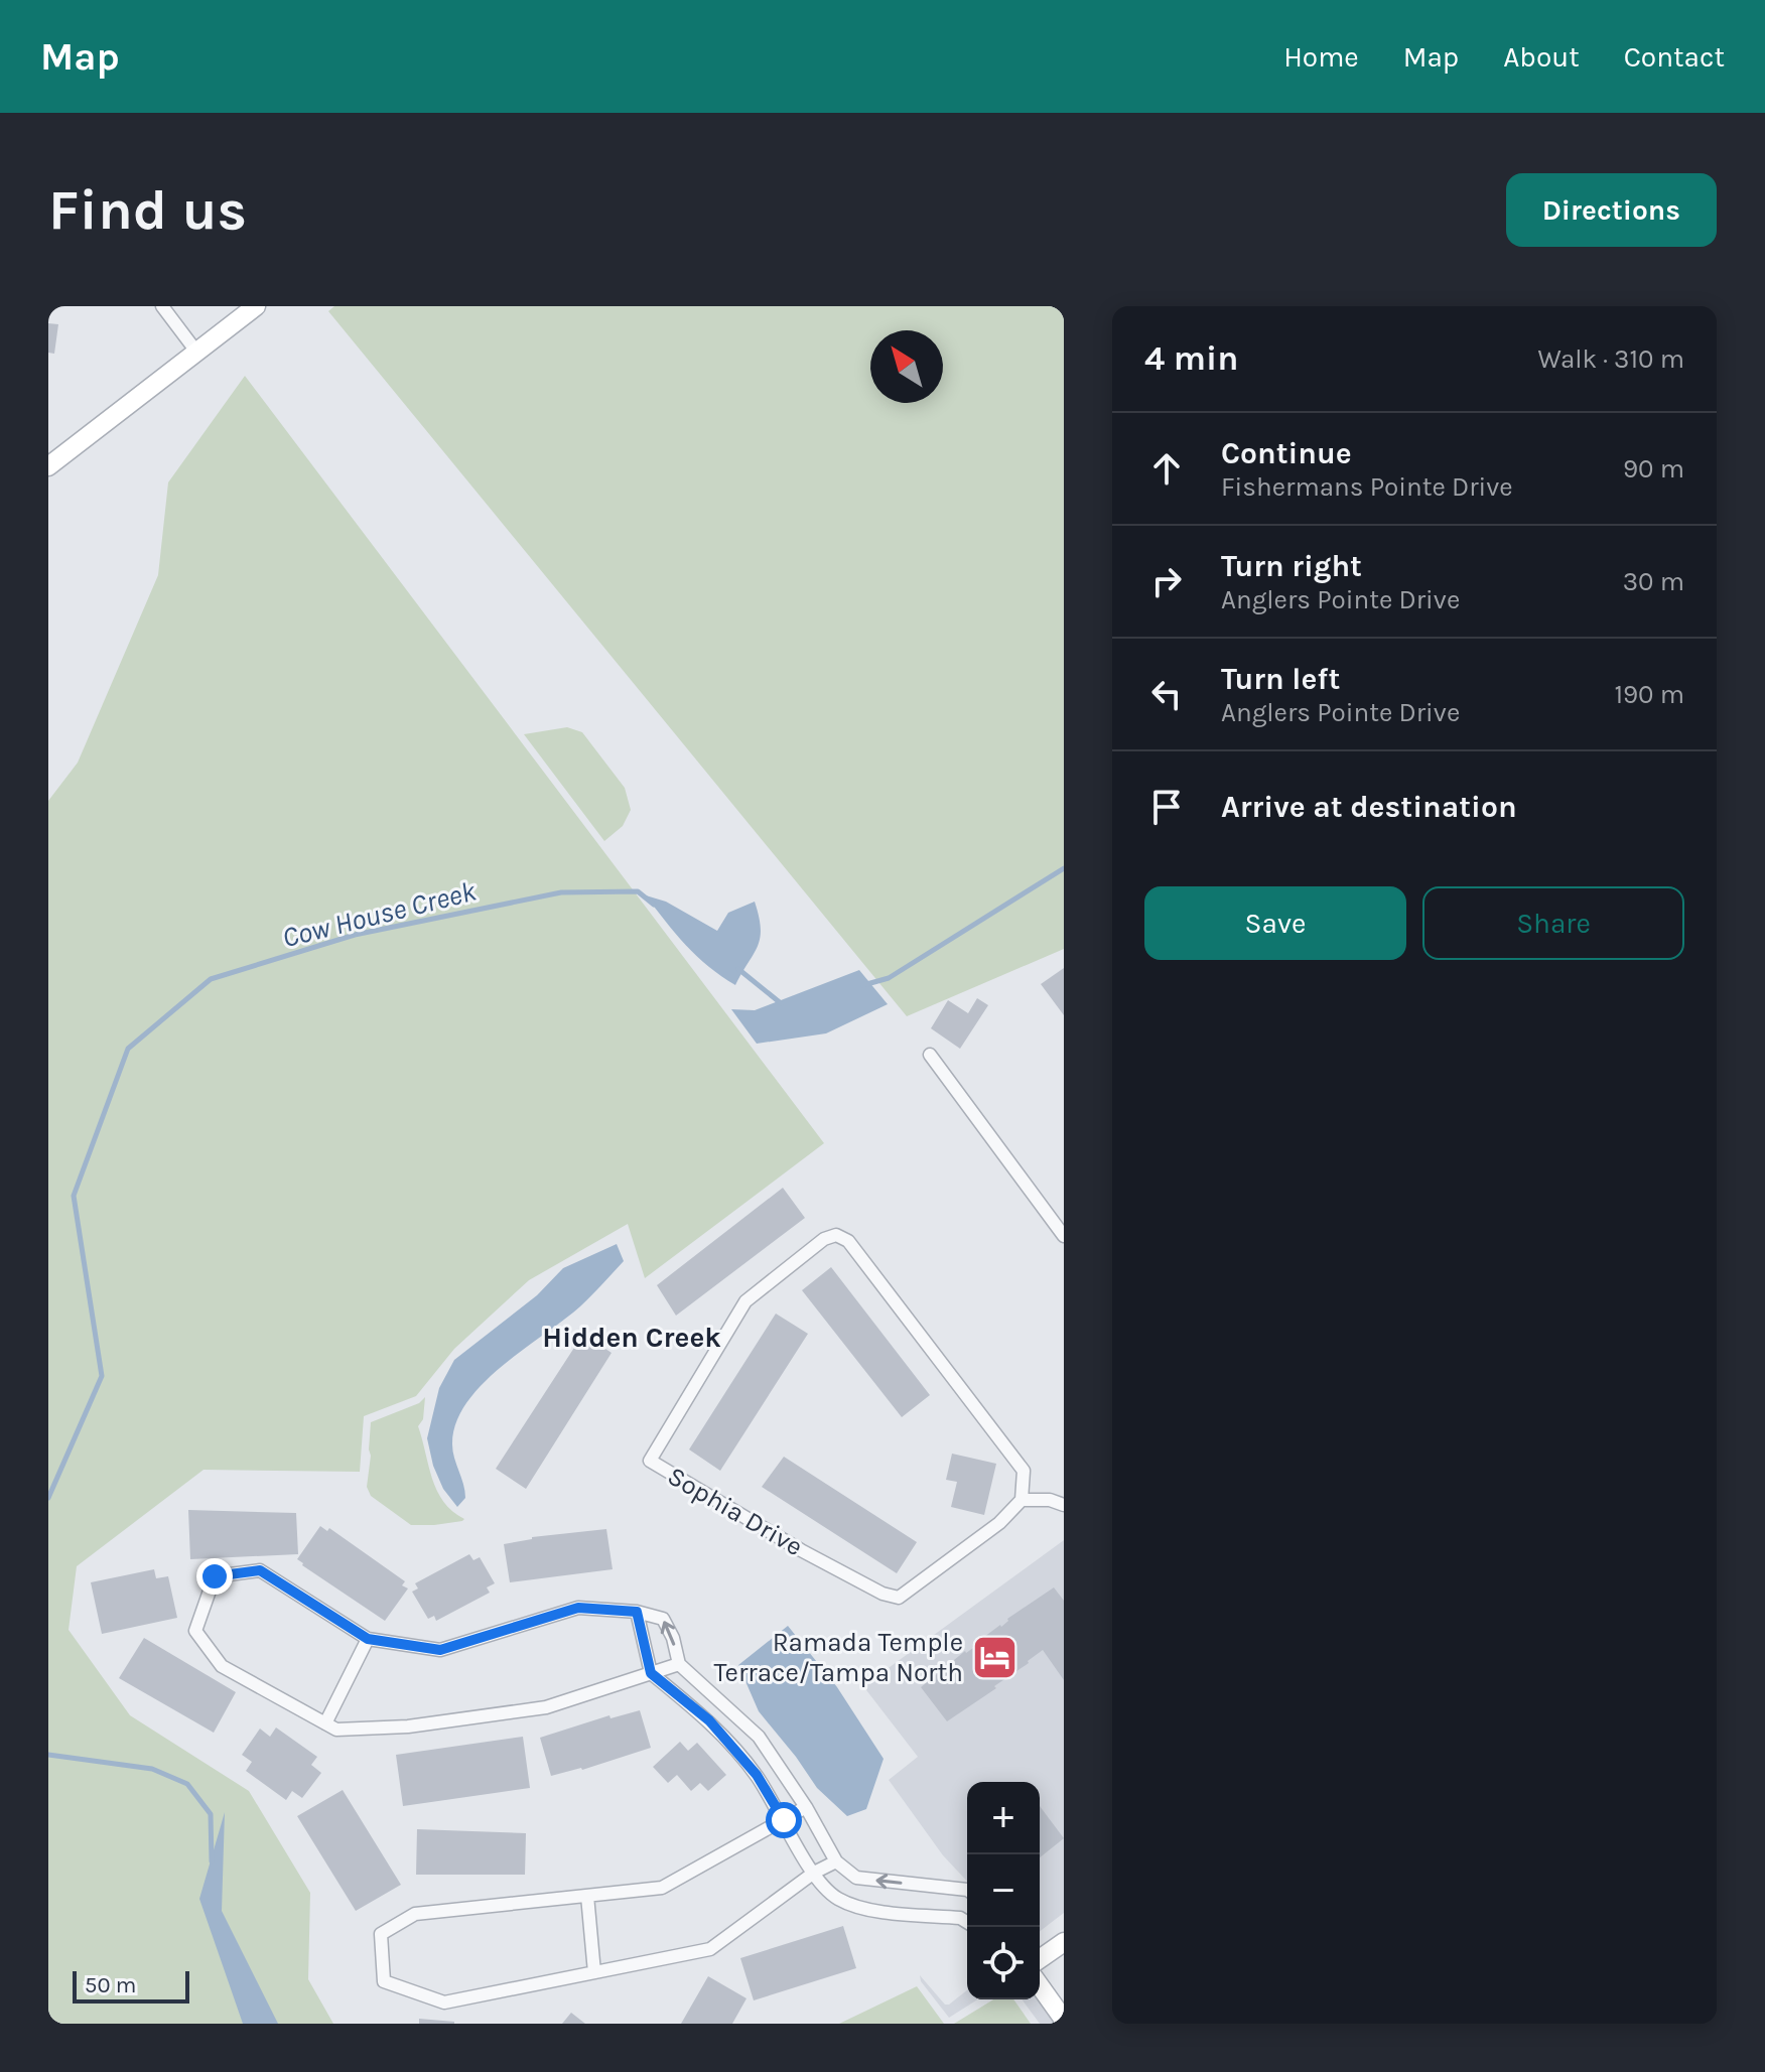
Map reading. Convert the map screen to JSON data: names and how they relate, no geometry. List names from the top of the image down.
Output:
{
  "streets": {
    "street": ["Sophia Drive"]
  },
  "districts": ["Hidden Creek"],
  "water": ["Cow House Creek"],
  "places": {
    "hotel": ["Ramada Temple Terrace/Tampa North"]
  },
  "scale_bar": "50 m",
  "north": "top left",
  "page": {
    "header": "Map",
    "nav": [
      "Home",
      "Map",
      "About",
      "Contact"
    ],
    "buttons": [
      "Directions",
      ["Save", "Share"]
    ],
    "title": "Find us",
    "heading": ["4 min", "Walk · 310 m"],
    "list": [
      ["Continue", "Fishermans Pointe Drive", "90 m"],
      ["Turn right", "Anglers Pointe Drive", "30 m"],
      ["Turn left", "Anglers Pointe Drive", "190 m"],
      "Arrive at destination"
    ],
    "map_buttons": ["+", "−"],
    "scale": "50 m"
  }
}
